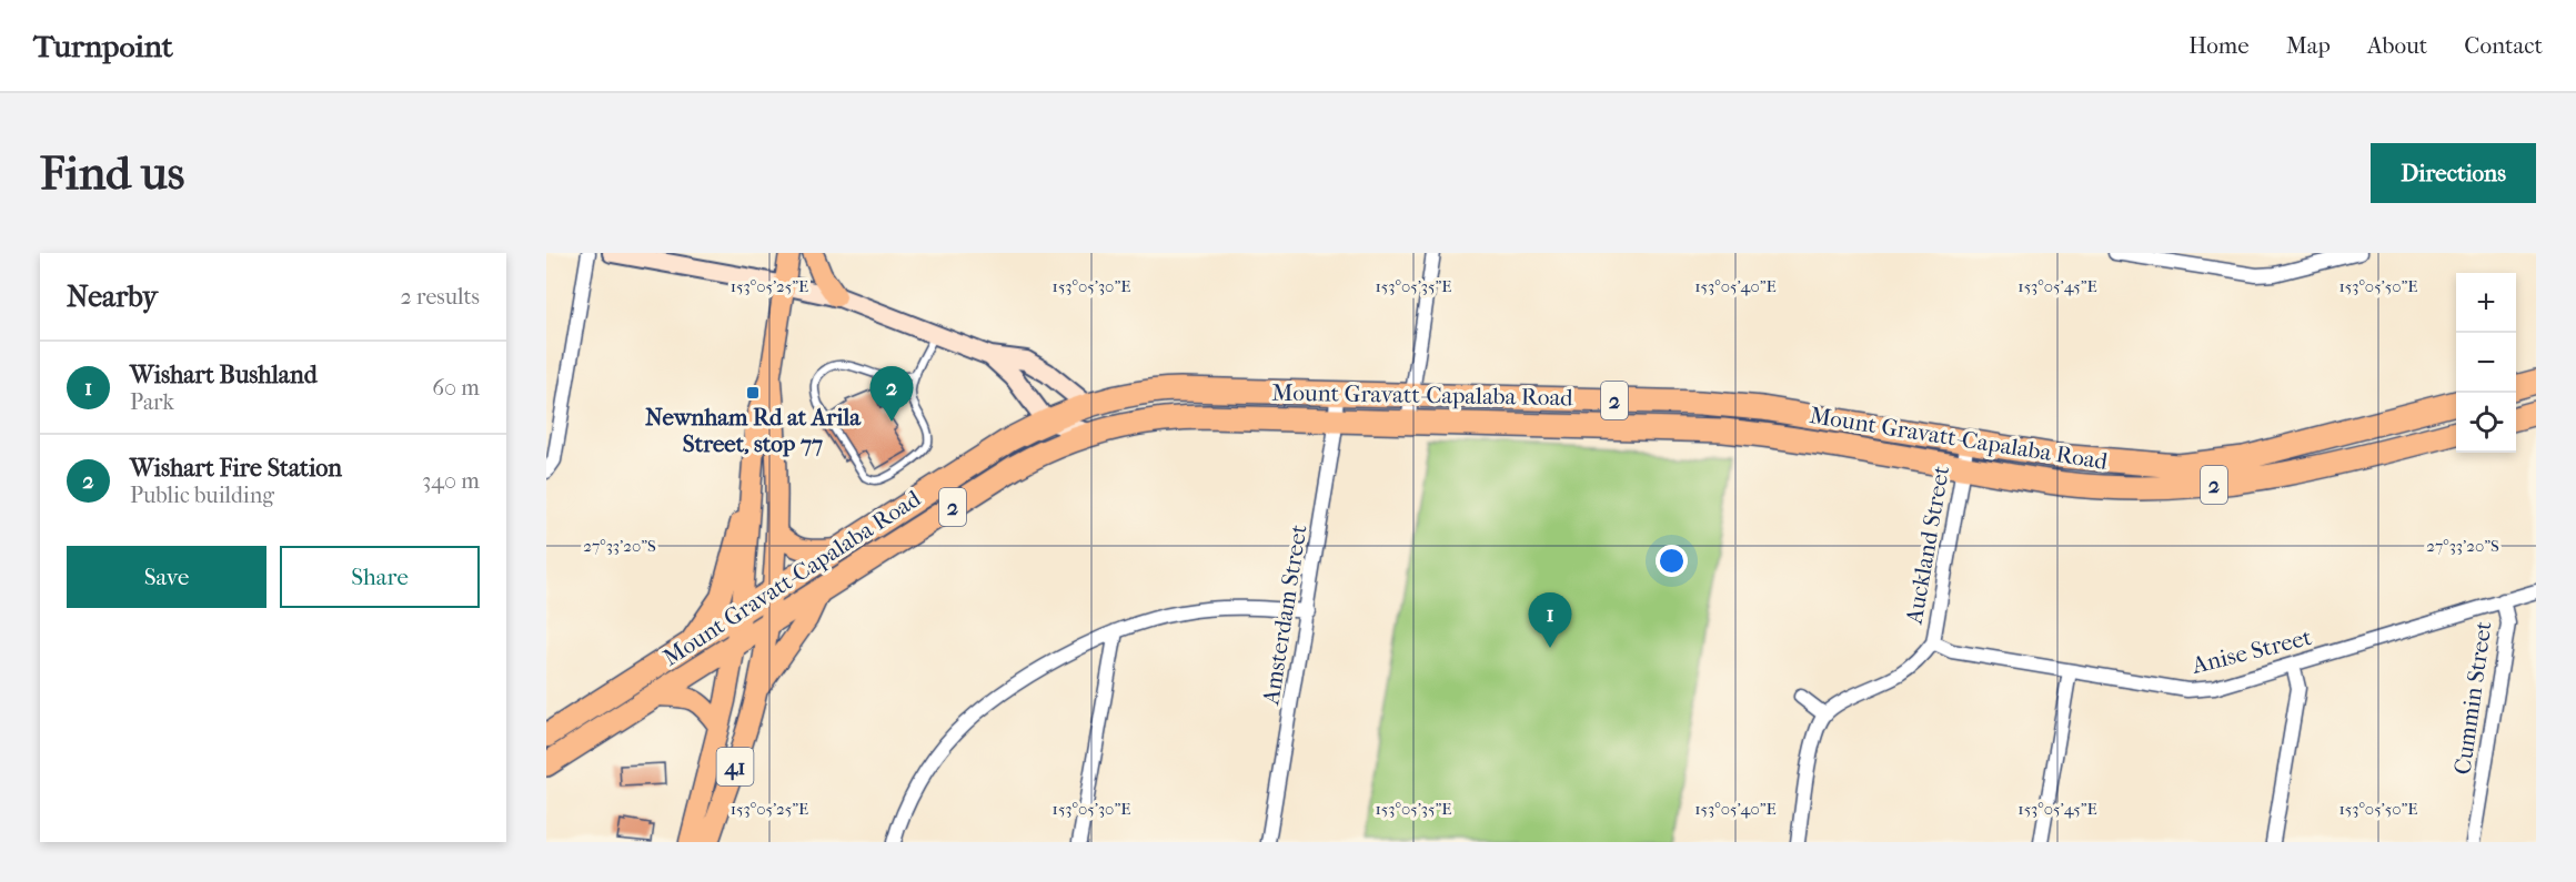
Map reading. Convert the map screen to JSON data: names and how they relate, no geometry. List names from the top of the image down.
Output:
{
  "streets": {
    "highway": ["Mount Gravatt-Capalaba Road", "2"],
    "main road": ["41"],
    "street": [
      "Auckland Street",
      "Amsterdam Street",
      "Anise Street",
      "Cummin Street"
    ]
  },
  "crossings": [
    ["Mount Gravatt-Capalaba Road", "Auckland Street"],
    ["Mount Gravatt-Capalaba Road", "Amsterdam Street"],
    ["Mount Gravatt-Capalaba Road", "41"],
    ["Auckland Street", "Anise Street"],
    ["Anise Street", "Cummin Street"]
  ],
  "places": {
    "transit": ["Newnham Rd at Arila Street, stop 77"]
  },
  "page": {
    "header": "Turnpoint",
    "nav": [
      "Home",
      "Map",
      "About",
      "Contact"
    ],
    "buttons": [
      "Directions",
      ["Save", "Share"]
    ],
    "title": "Find us",
    "heading": ["Nearby", "2 results"],
    "map_buttons": ["+", "−"],
    "list": [
      {
        "mark": "1",
        "name": "Wishart Bushland",
        "note": "Park",
        "value": "60 m"
      },
      {
        "mark": "2",
        "name": "Wishart Fire Station",
        "note": "Public building",
        "value": "340 m"
      }
    ],
    "pins": ["2", "1"]
  },
  "coordinates": [
    "153°05'25\"E",
    "153°05'30\"E",
    "153°05'35\"E",
    "153°05'40\"E",
    "153°05'45\"E",
    "153°05'50\"E",
    "27°33'20\"S"
  ]
}
